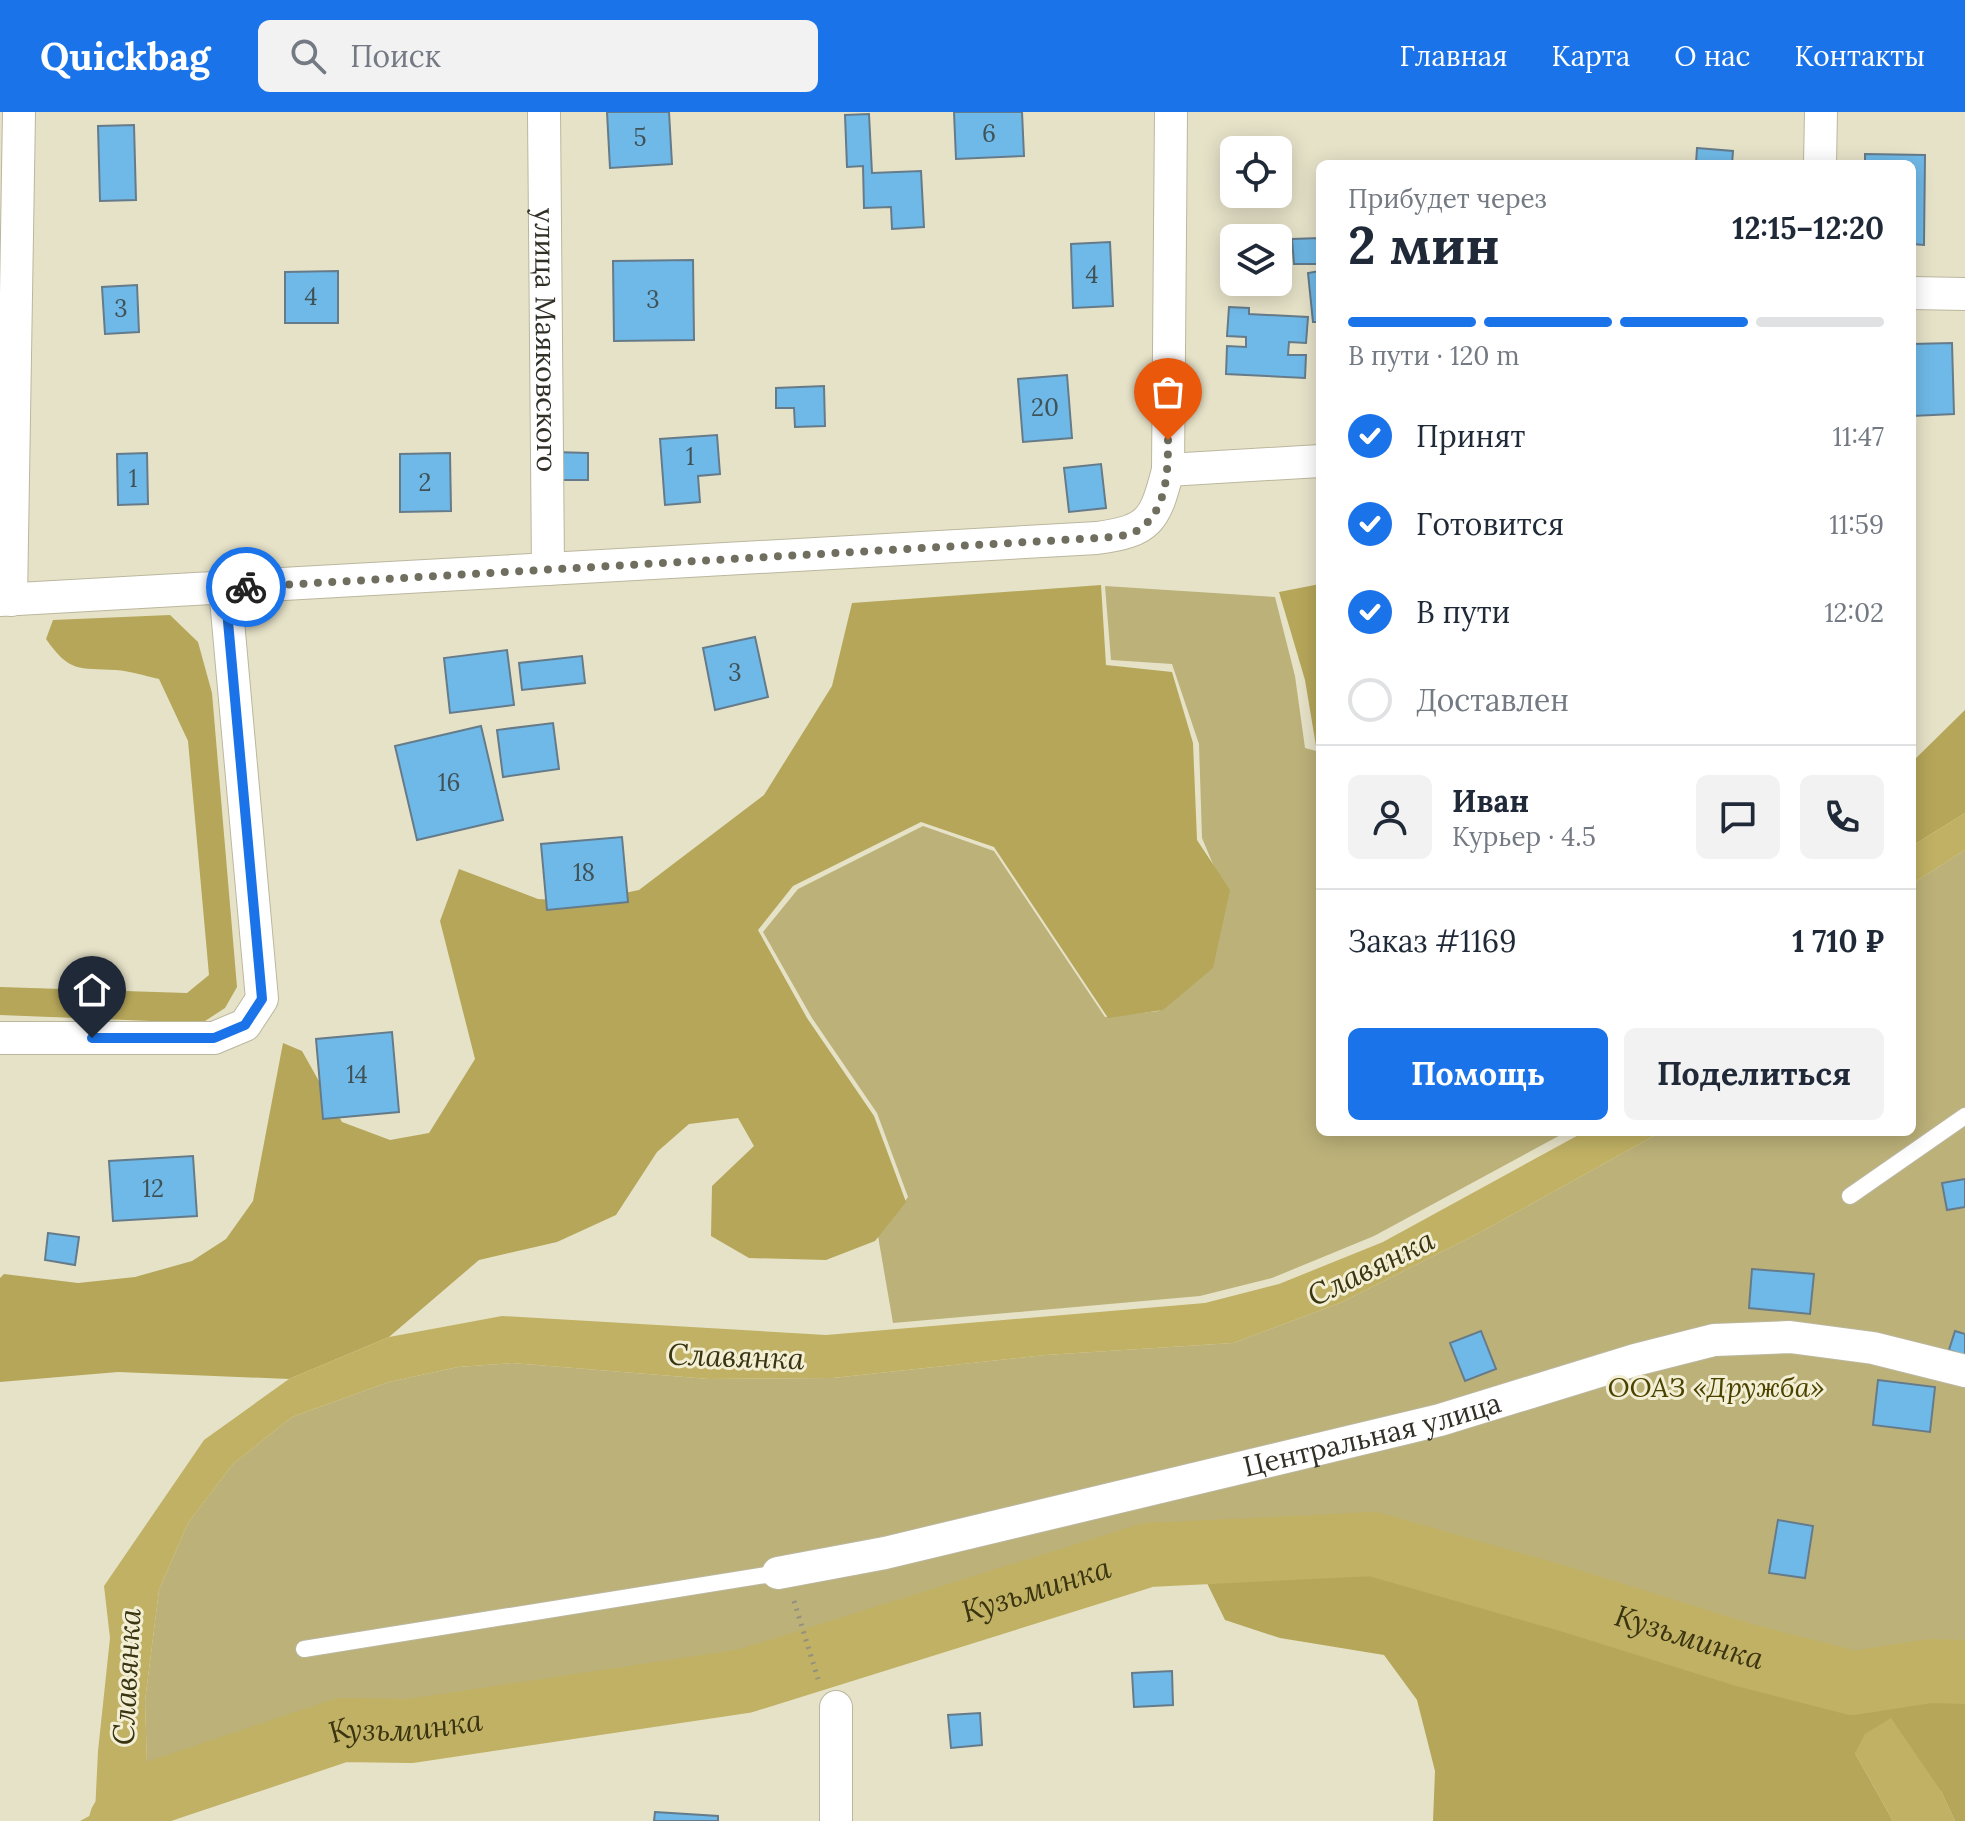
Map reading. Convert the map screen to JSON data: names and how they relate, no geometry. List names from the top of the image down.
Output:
{
  "streets": {
    "street": ["улица Маяковского", "Центральная улица"]
  },
  "water": ["Славянка", "Кузьминка"],
  "parks": ["ООАЗ «Дружба»"],
  "house_numbers": [
    "6",
    "5",
    "4",
    "4",
    "3",
    "3",
    "20",
    "1",
    "1",
    "2",
    "3",
    "16",
    "18",
    "14",
    "12"
  ],
  "page": {
    "header": "Quickbag",
    "search": "Поиск",
    "nav": [
      "Главная",
      "Карта",
      "О нас",
      "Контакты"
    ],
    "heading": ["2 мин", "Прибудет через", "12:15–12:20"],
    "panel": [
      "Иван",
      "Курьер · 4.5",
      "Заказ #1169",
      "1 710 ₽"
    ],
    "bar": "В пути · 120 m",
    "list": [
      ["Принят", "11:47"],
      ["Готовится", "11:59"],
      ["В пути", "12:02"],
      "Доставлен"
    ],
    "buttons": ["Помощь", "Поделиться"]
  }
}
